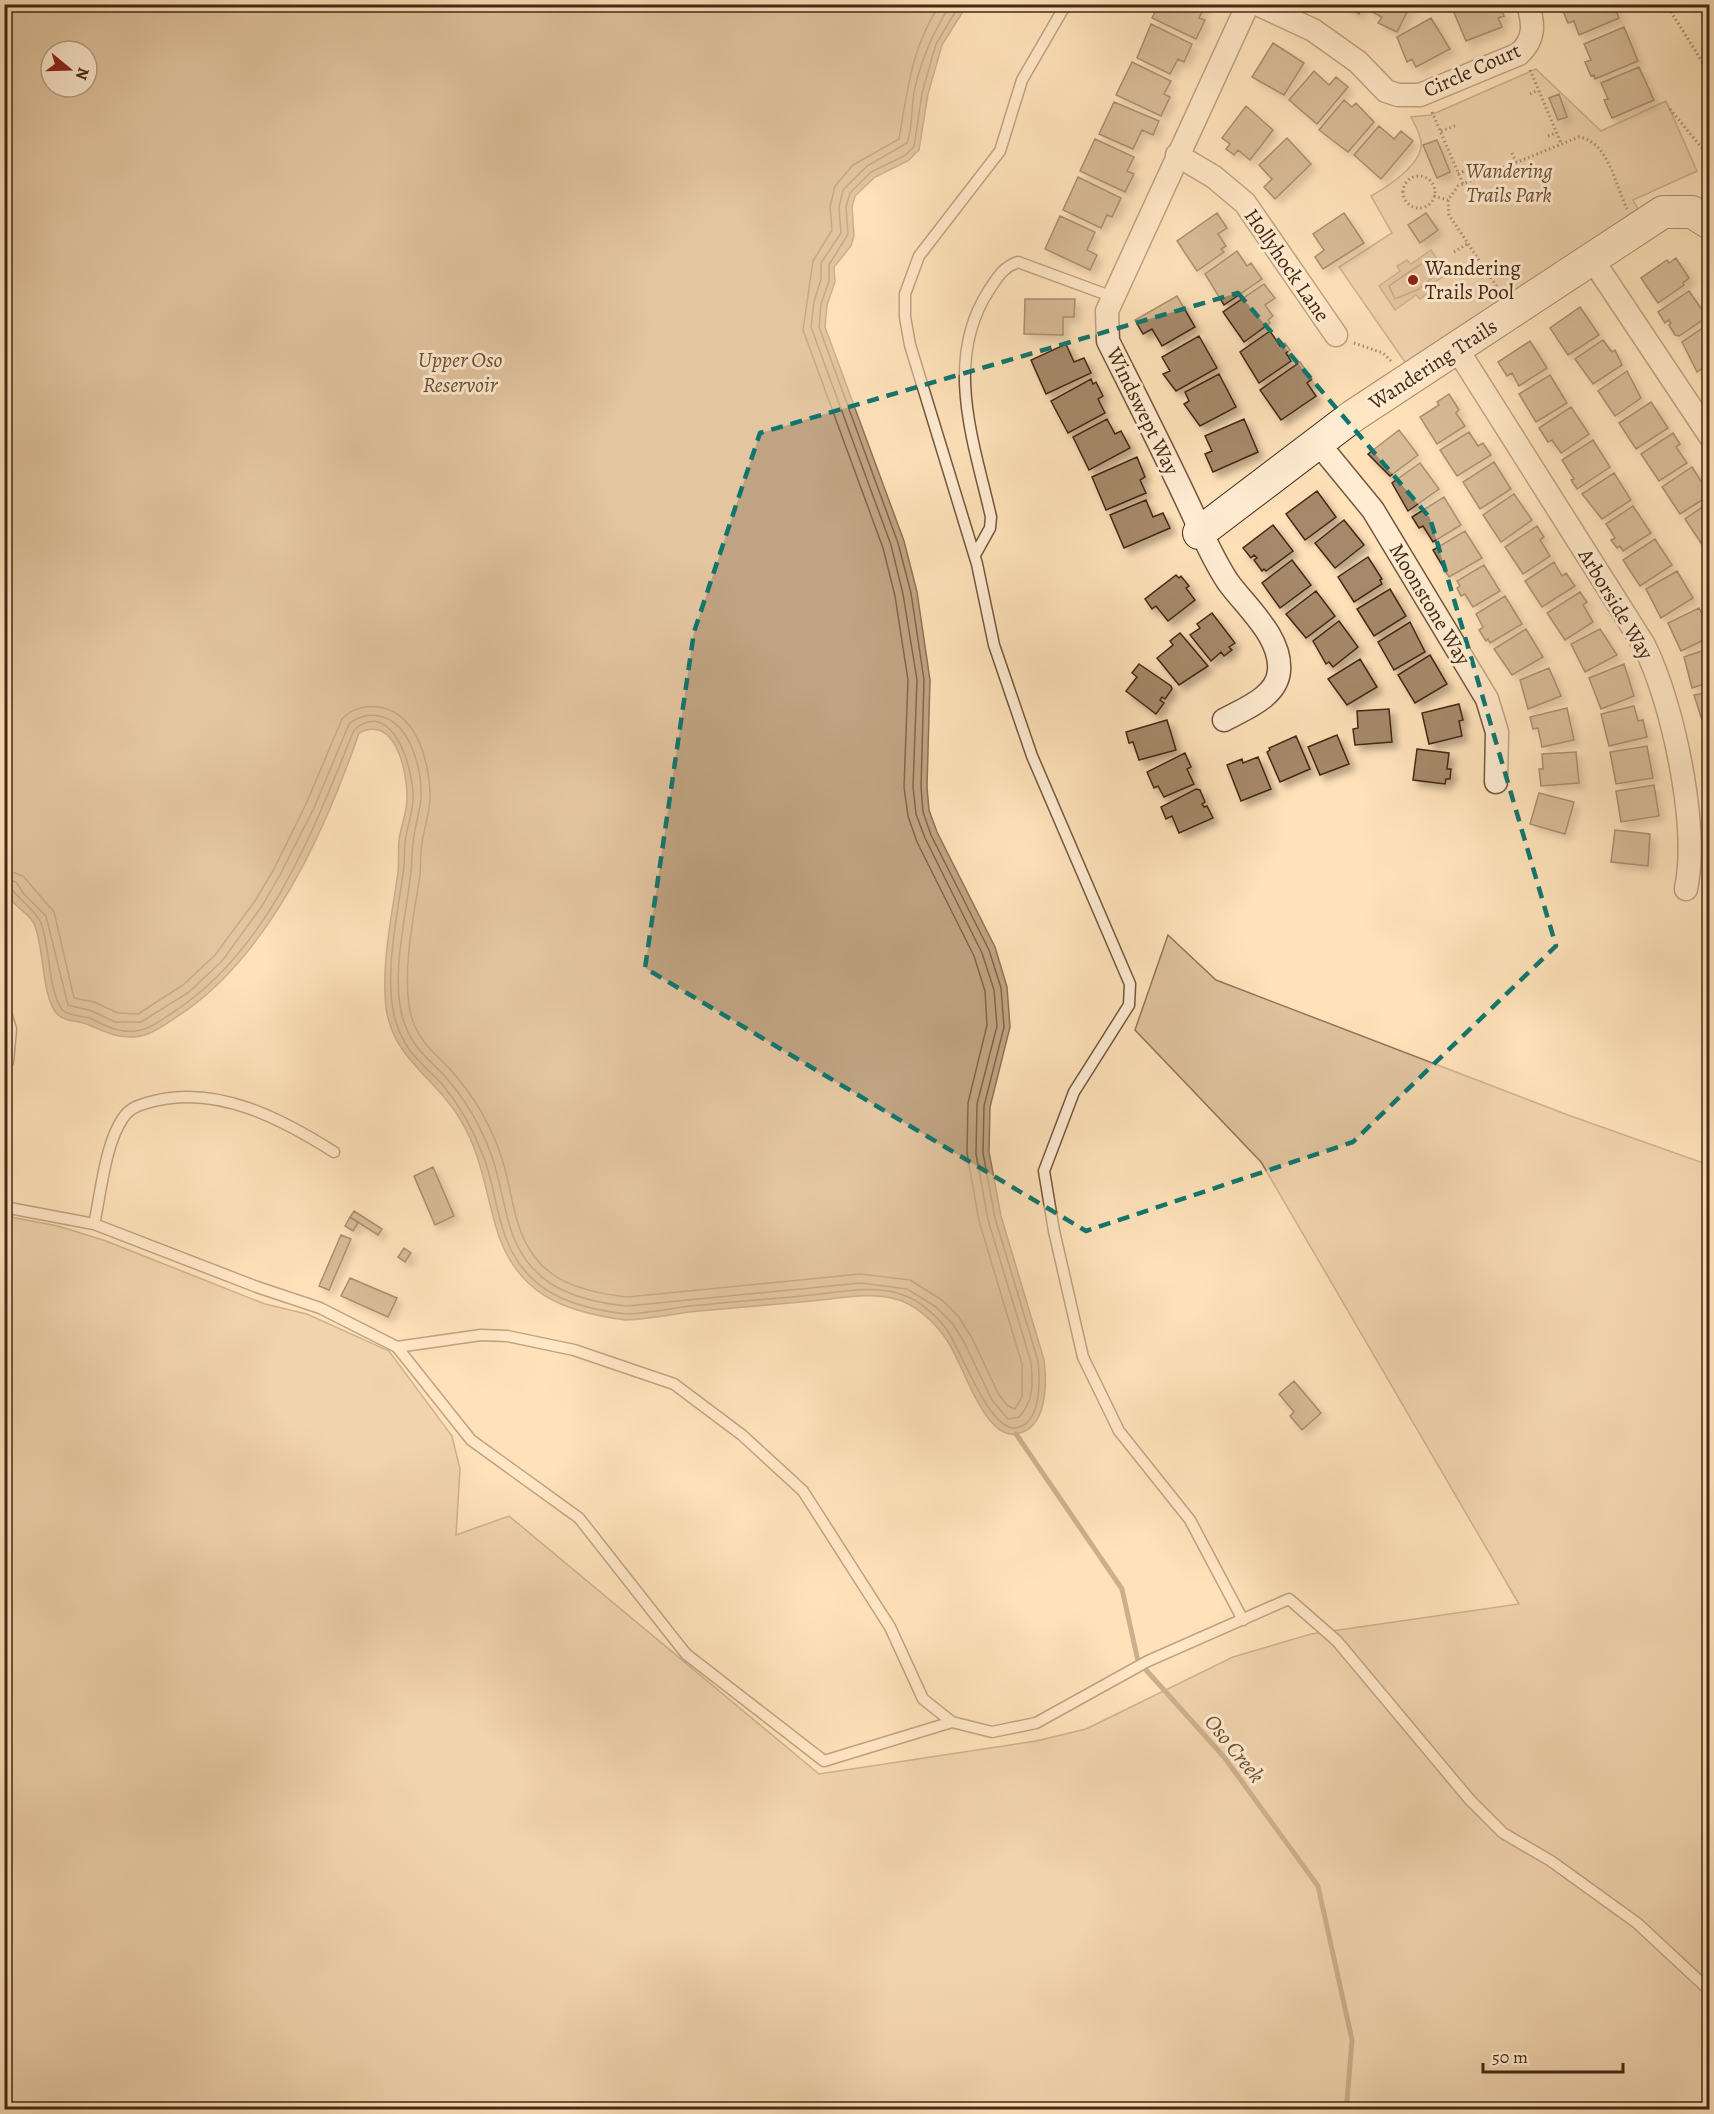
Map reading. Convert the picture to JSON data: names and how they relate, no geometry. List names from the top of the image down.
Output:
{
  "streets": {
    "street": [
      "Circle Court",
      "Hollyhock Lane",
      "Wandering Trails",
      "Windswept Way",
      "Moonstone Way",
      "Arborside Way"
    ]
  },
  "crossings": [
    ["Hollyhock Lane", "Windswept Way"],
    ["Wandering Trails", "Windswept Way"],
    ["Wandering Trails", "Moonstone Way"],
    ["Wandering Trails", "Arborside Way"]
  ],
  "water": ["Upper Oso Reservoir", "Oso Creek"],
  "parks": ["Wandering Trails Park"],
  "places": ["Wandering Trails Pool"],
  "scale_bar": "50 m",
  "north": "right"
}
